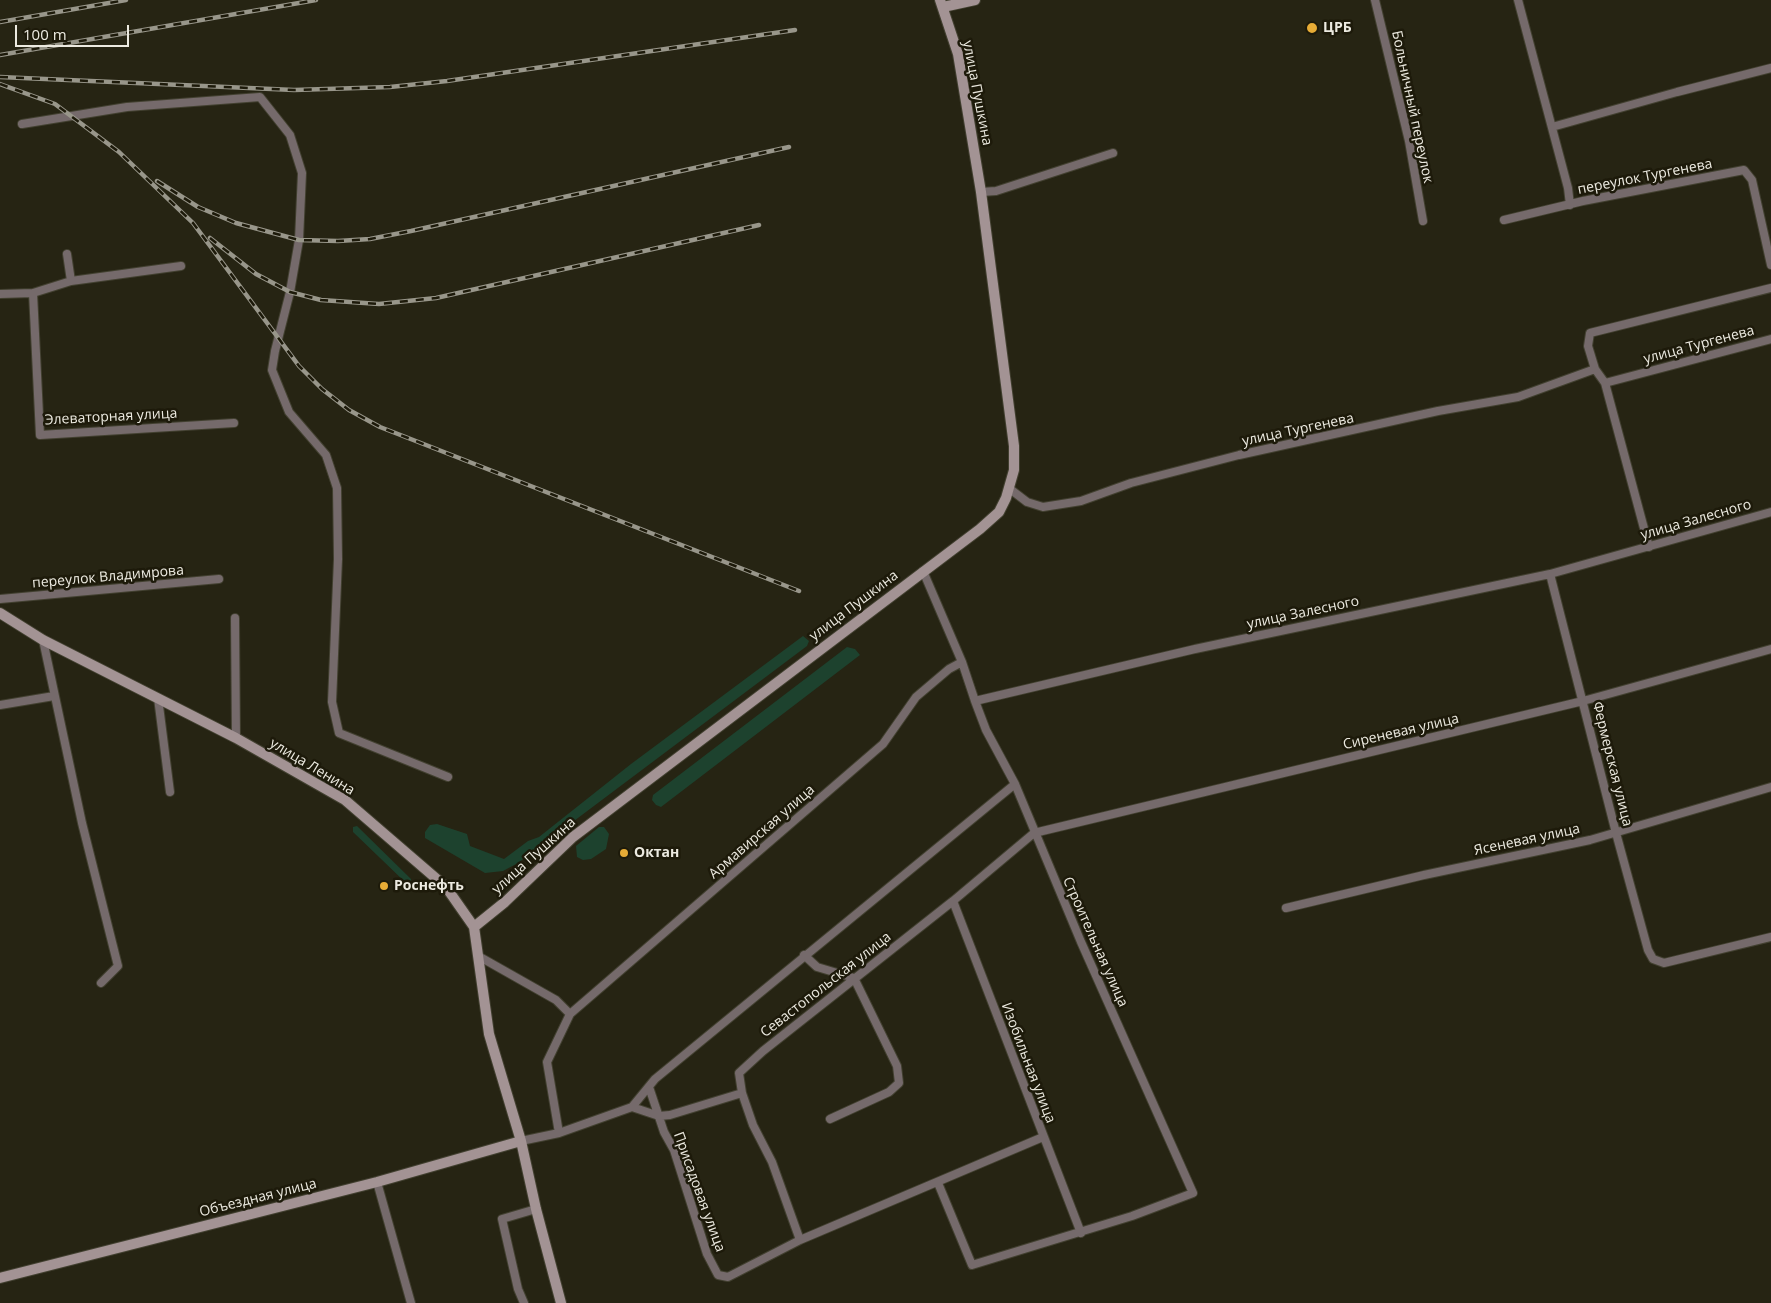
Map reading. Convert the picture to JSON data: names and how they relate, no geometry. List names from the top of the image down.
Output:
{
  "streets": {
    "main road": ["улица Пушкина", "улица Ленина", "Объездная улица"],
    "street": [
      "Больничный переулок",
      "переулок Тургенева",
      "улица Тургенева",
      "Элеваторная улица",
      "улица Залесного",
      "переулок Владимрова",
      "Сиреневая улица",
      "Фермерская улица",
      "Армавирская улица",
      "Ясеневая улица",
      "Строительная улица",
      "Севастопольская улица",
      "Изобильная улица",
      "Присадовая улица"
    ]
  },
  "crossings": [
    ["улица Пушкина", "улица Тургенева"],
    ["улица Пушкина", "улица Ленина"],
    ["улица Залесного", "Фермерская улица"],
    ["улица Залесного", "Строительная улица"],
    ["Сиреневая улица", "Фермерская улица"],
    ["Сиреневая улица", "Строительная улица"],
    ["Сиреневая улица", "Севастопольская улица"],
    ["Фермерская улица", "Ясеневая улица"],
    ["Строительная улица", "Севастопольская улица"],
    ["Строительная улица", "Изобильная улица"],
    ["Севастопольская улица", "Изобильная улица"],
    ["Изобильная улица", "Присадовая улица"]
  ],
  "places": ["ЦРБ", "Октан", "Роснефть"],
  "scale_bar": "100 m"
}
